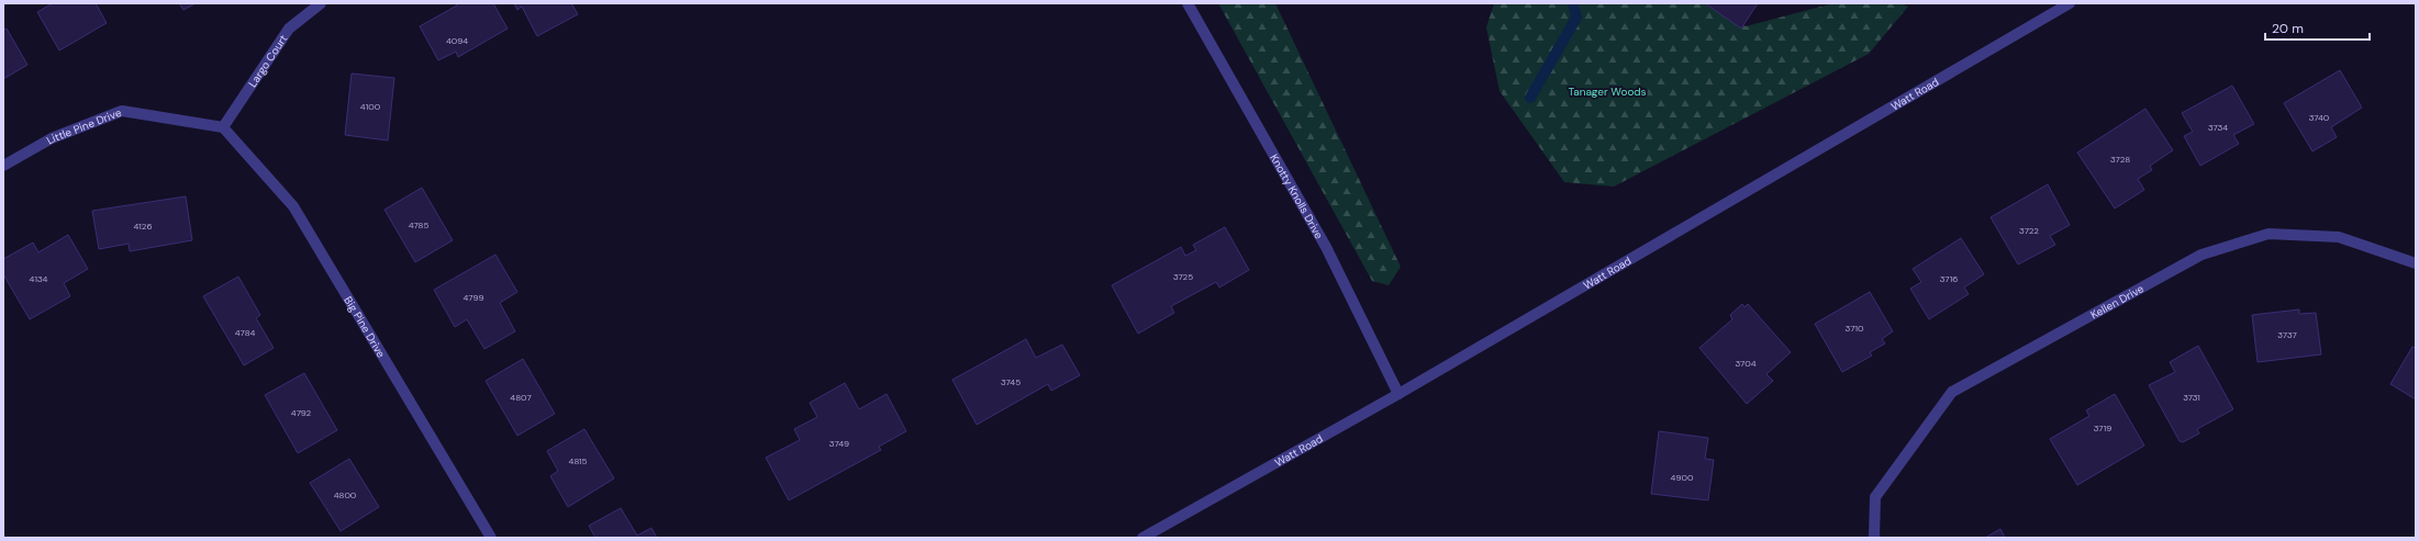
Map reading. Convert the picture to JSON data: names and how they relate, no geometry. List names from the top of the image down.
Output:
{
  "streets": {
    "street": [
      "Largo Court",
      "Watt Road",
      "Little Pine Drive",
      "Knotty Knolls Drive",
      "Kellen Drive",
      "Big Pine Drive"
    ]
  },
  "crossings": [
    ["Largo Court", "Little Pine Drive"],
    ["Largo Court", "Big Pine Drive"],
    ["Watt Road", "Knotty Knolls Drive"],
    ["Little Pine Drive", "Big Pine Drive"]
  ],
  "parks": ["Tanager Woods"],
  "house_numbers": [
    "4094",
    "4100",
    "3740",
    "3734",
    "3728",
    "4785",
    "4126",
    "3722",
    "3725",
    "4134",
    "3716",
    "4799",
    "3710",
    "4784",
    "3737",
    "3704",
    "3745",
    "4807",
    "3731",
    "4792",
    "3719",
    "3749",
    "4815",
    "4900",
    "4800"
  ],
  "scale_bar": "20 m"
}
